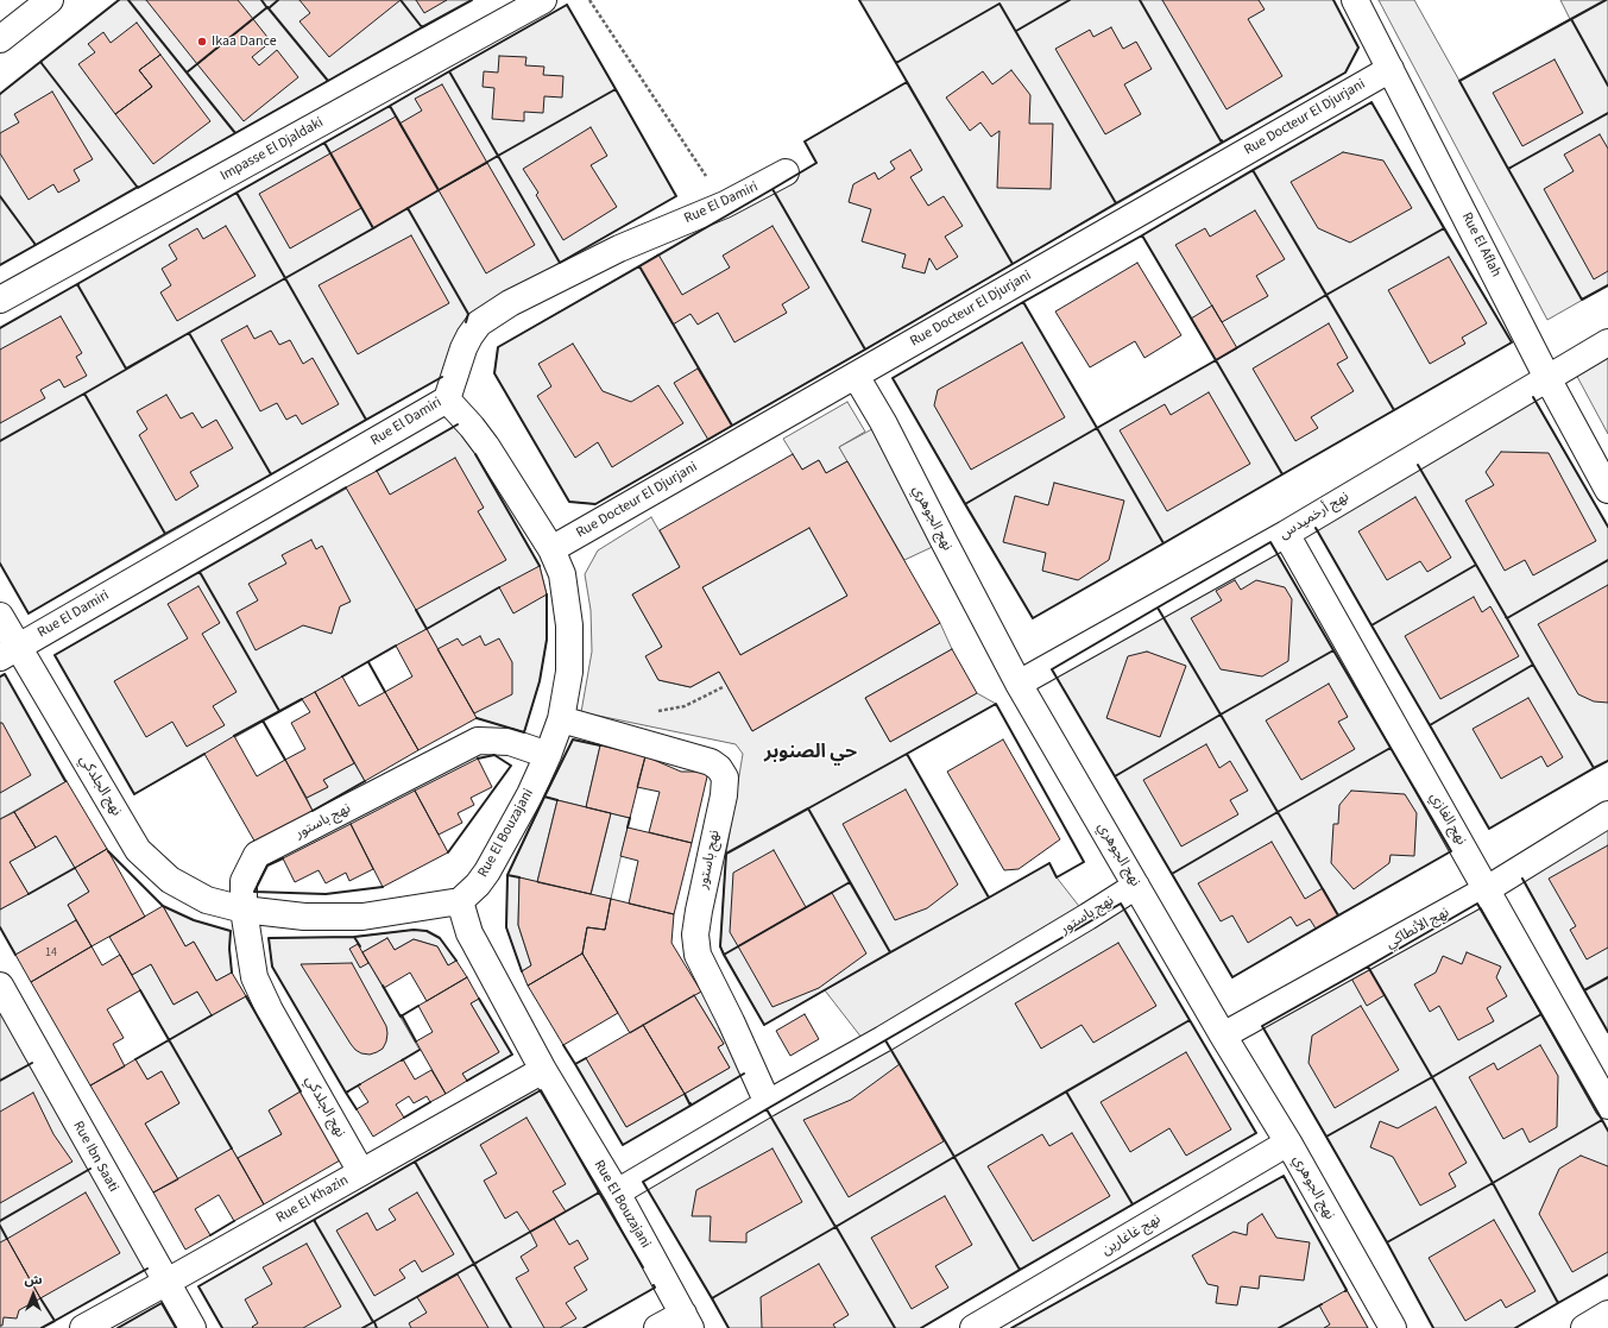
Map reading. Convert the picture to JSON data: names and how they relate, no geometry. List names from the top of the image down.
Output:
{
  "streets": {
    "street": [
      "Rue Docteur El Djurjani",
      "Impasse El Djaldaki",
      "Rue El Damiri",
      "Rue El Aflah",
      "نهج أرخميدس",
      "نهج الجوهري",
      "نهج الجلدكي",
      "نهج الغازي",
      "نهج باستور",
      "Rue El Bouzajani",
      "نهج الأنطاكي",
      "Rue Ibn Saati",
      "Rue El Khazin",
      "نهج غاغارين"
    ]
  },
  "crossings": [
    ["Rue Docteur El Djurjani", "Rue El Aflah"],
    ["Rue Docteur El Djurjani", "نهج الجوهري"],
    ["Rue Docteur El Djurjani", "Rue El Bouzajani"],
    ["Rue El Damiri", "نهج الجلدكي"],
    ["Rue El Damiri", "Rue El Bouzajani"],
    ["Rue El Aflah", "نهج أرخميدس"],
    ["نهج أرخميدس", "نهج الجوهري"],
    ["نهج أرخميدس", "نهج الغازي"],
    ["نهج الجوهري", "نهج باستور"],
    ["نهج الجوهري", "نهج الأنطاكي"],
    ["نهج الجوهري", "نهج غاغارين"],
    ["نهج الجلدكي", "نهج باستور"],
    ["نهج الجلدكي", "Rue El Bouzajani"],
    ["نهج الجلدكي", "Rue El Khazin"],
    ["نهج الغازي", "نهج الأنطاكي"],
    ["نهج باستور", "Rue El Bouzajani"],
    ["Rue El Bouzajani", "Rue El Khazin"],
    ["Rue Ibn Saati", "Rue El Khazin"]
  ],
  "districts": ["حي الصنوبر"],
  "places": ["Ikaa Dance"],
  "house_numbers": ["14"],
  "north": "top"
}
